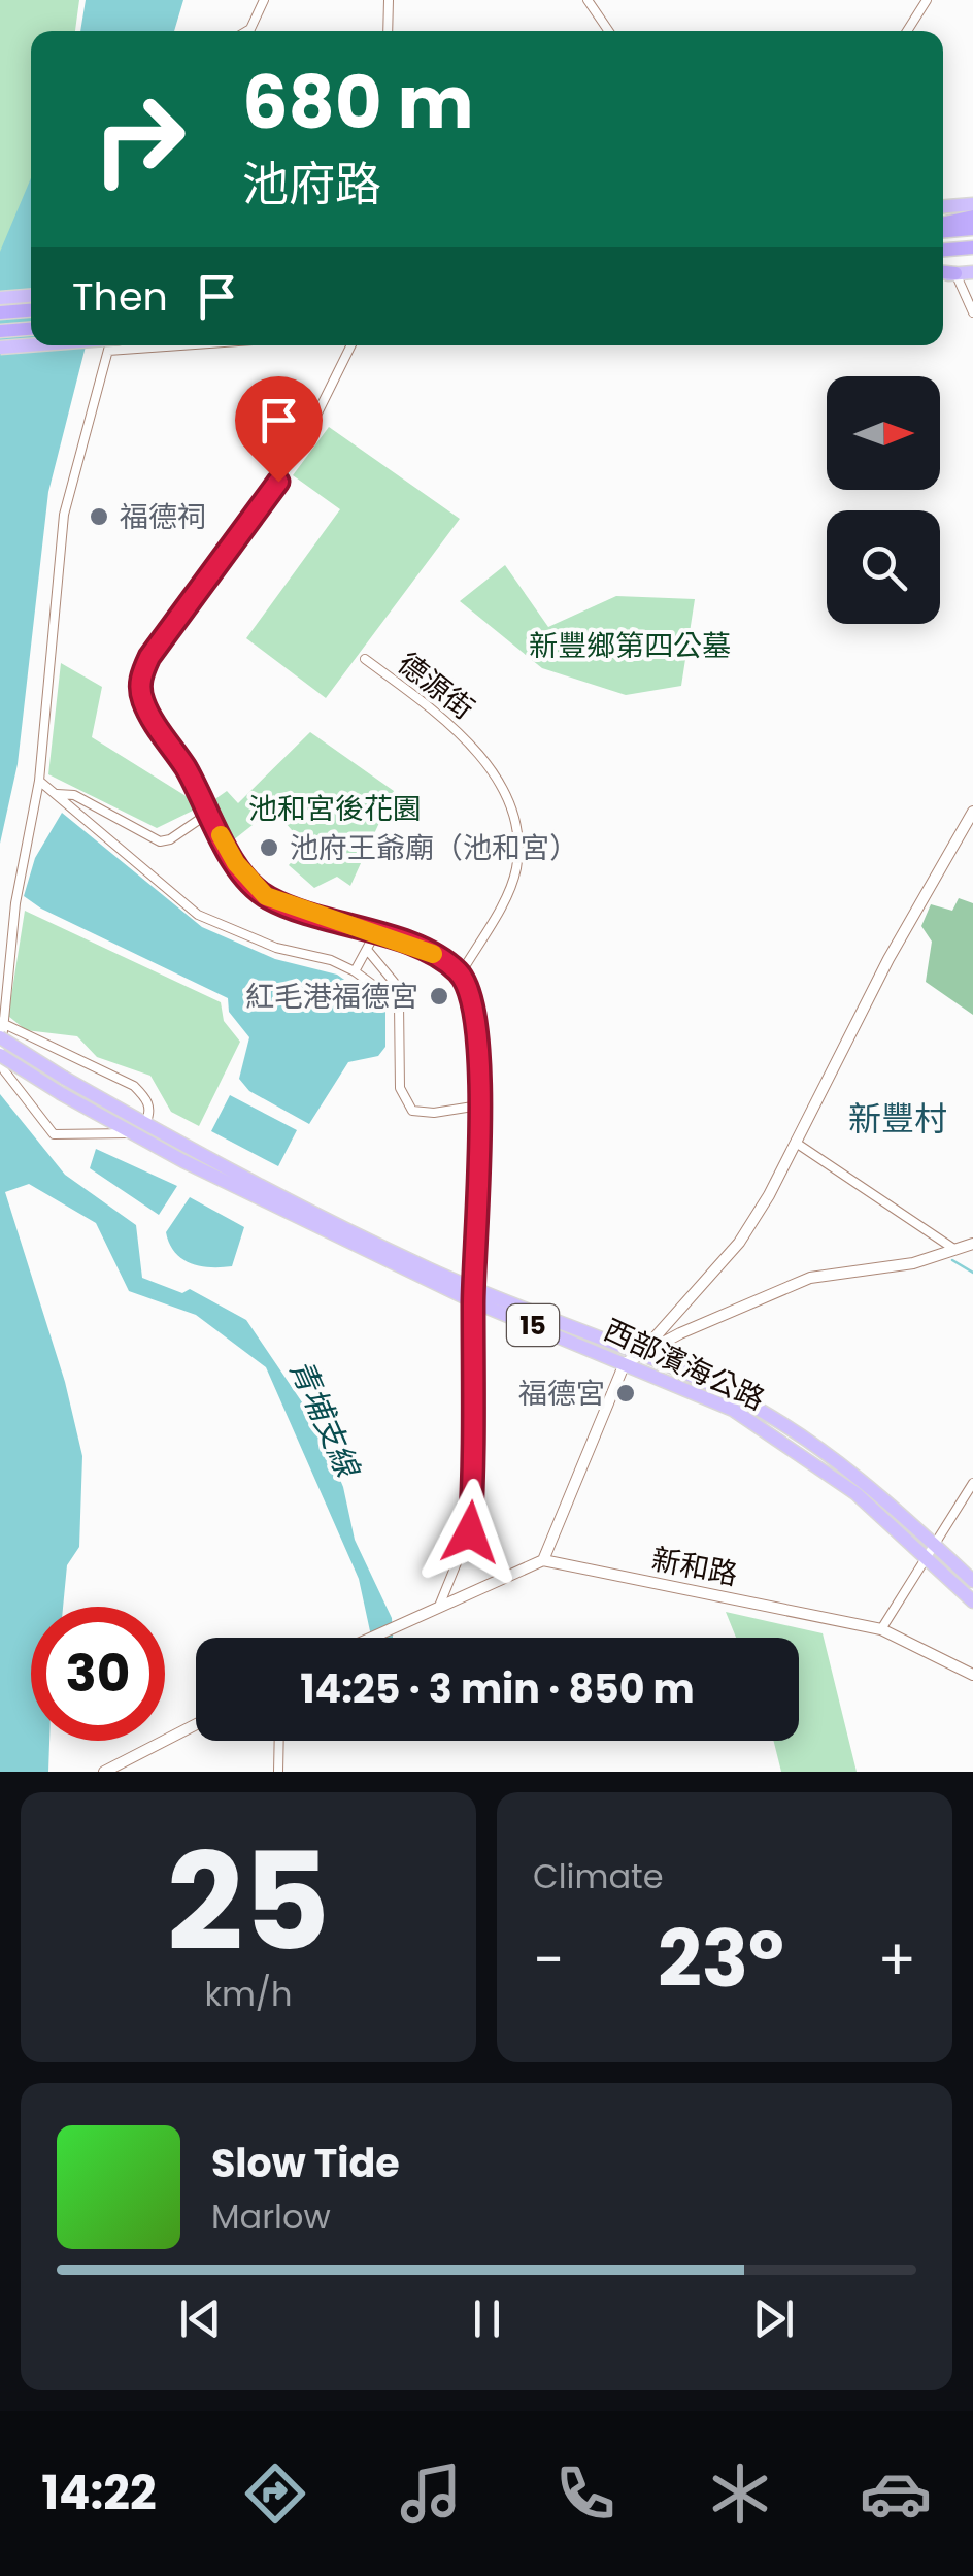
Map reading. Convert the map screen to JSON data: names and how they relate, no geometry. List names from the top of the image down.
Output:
{
  "streets": {
    "main road": ["15", "西部濱海公路"],
    "street": ["德源街", "新和路"]
  },
  "districts": ["新豐村"],
  "water": ["青埔支線"],
  "parks": ["新豐鄉第四公墓", "池和宮後花園"],
  "places": [
    "福德祠",
    "池府王爺廟（池和宮）",
    "紅毛港福德宮",
    "福德宮"
  ],
  "north": "right",
  "page": {
    "turn": ["680 m", "池府路"],
    "then": "Then",
    "limit": "30",
    "trip": "14:25 · 3 min · 850 m",
    "tile": [
      ["25", "km/h"],
      "Climate"
    ],
    "heat": ["−", "23°", "+"],
    "song": ["Slow Tide", "Marlow"],
    "tabs": "14:22"
  }
}
